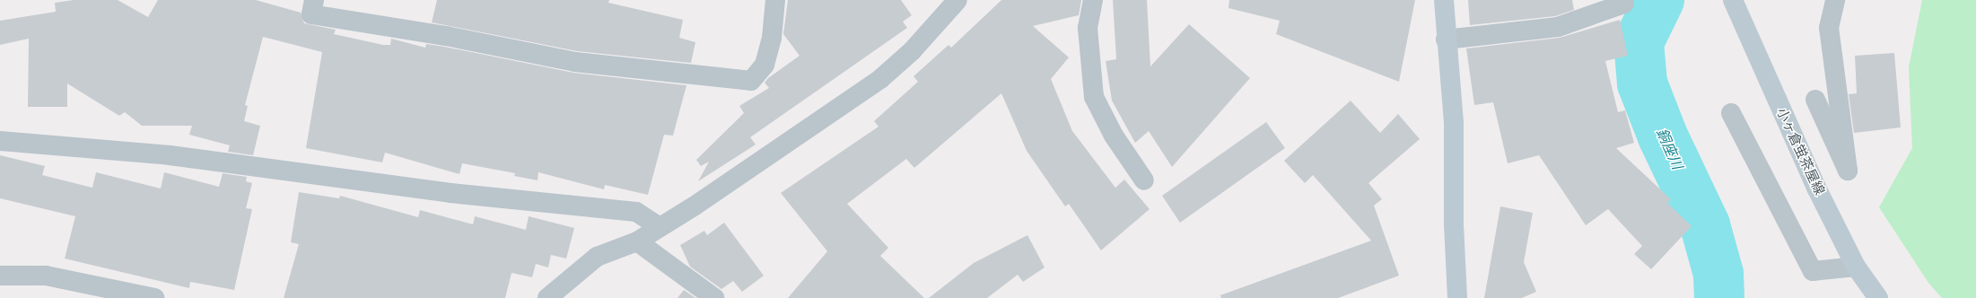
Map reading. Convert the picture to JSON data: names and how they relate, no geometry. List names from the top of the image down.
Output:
{
  "streets": {
    "street": ["小ヶ倉蛍茶屋線"]
  },
  "water": ["銅座川"]
}
